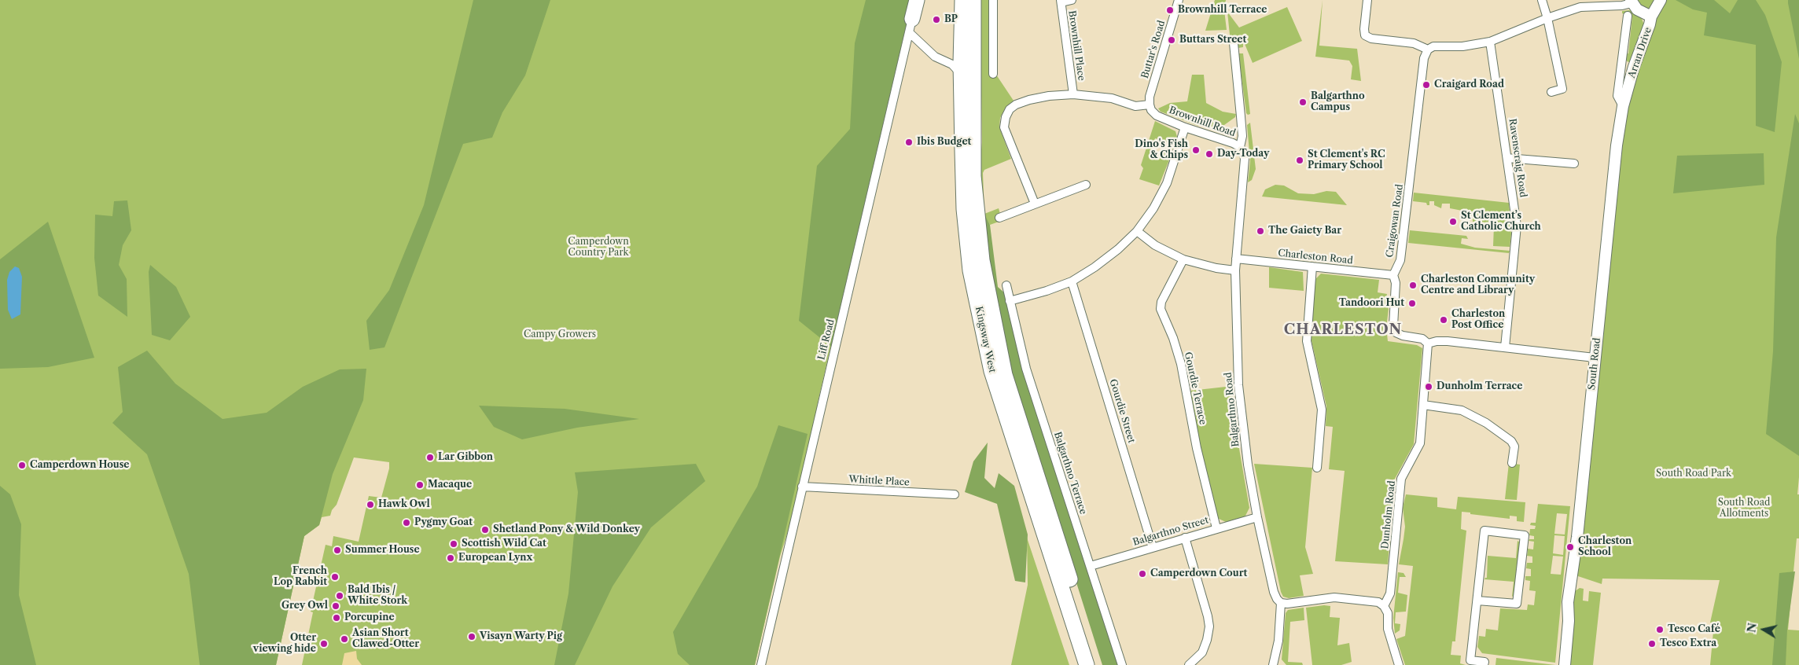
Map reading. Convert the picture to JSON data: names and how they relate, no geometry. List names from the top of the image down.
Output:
{
  "streets": {
    "highway": ["Kingsway West"],
    "street": [
      "Brownhill Place",
      "Buttar's Road",
      "Arran Drive",
      "Brownhill Road",
      "Ravenscraig Road",
      "Craigowan Road",
      "Charleston Road",
      "Liff Road",
      "South Road",
      "Gourdie Terrace",
      "Balgarthno Road",
      "Gourdie Street",
      "Balgarthno Terrace",
      "Whittle Place",
      "Dunholm Road",
      "Balgarthno Street"
    ]
  },
  "crossings": [
    ["Buttar's Road", "Brownhill Road"],
    ["Arran Drive", "South Road"],
    ["Brownhill Road", "Balgarthno Road"],
    ["Ravenscraig Road", "Craigowan Road"],
    ["Craigowan Road", "Charleston Road"],
    ["Craigowan Road", "South Road"],
    ["Craigowan Road", "Dunholm Road"],
    ["Charleston Road", "Balgarthno Road"],
    ["Liff Road", "Whittle Place"],
    ["Gourdie Terrace", "Balgarthno Street"],
    ["Balgarthno Road", "Balgarthno Street"],
    ["Gourdie Street", "Balgarthno Street"],
    ["Balgarthno Terrace", "Balgarthno Street"]
  ],
  "districts": ["CHARLESTON"],
  "parks": [
    "Camperdown Country Park",
    "Campy Growers",
    "South Road Park",
    "South Road Allotments"
  ],
  "places": [
    "Brownhill Terrace",
    "BP",
    "Buttars Street",
    "Craigard Road",
    "Balgarthno Campus",
    "Ibis Budget",
    "Dino's Fish & Chips",
    "Day-Today",
    "St Clement's RC Primary School",
    "St Clement’s Catholic Church",
    "The Gaiety Bar",
    "Charleston Community Centre and Library",
    "Tandoori Hut",
    "Charleston Post Office",
    "Dunholm Terrace",
    "Lar Gibbon",
    "Camperdown House",
    "Macaque",
    "Hawk Owl",
    "Pygmy Goat",
    "Shetland Pony & Wild Donkey",
    "Scottish Wild Cat",
    "Charleston School",
    "Summer House",
    "European Lynx",
    "Camperdown Court",
    "French Lop Rabbit",
    "Bald Ibis / White Stork",
    "Grey Owl",
    "Porcupine",
    "Tesco Café",
    "Visayn Warty Pig",
    "Asian Short Clawed-Otter",
    "Otter viewing hide",
    "Tesco Extra"
  ],
  "north": "left"
}
